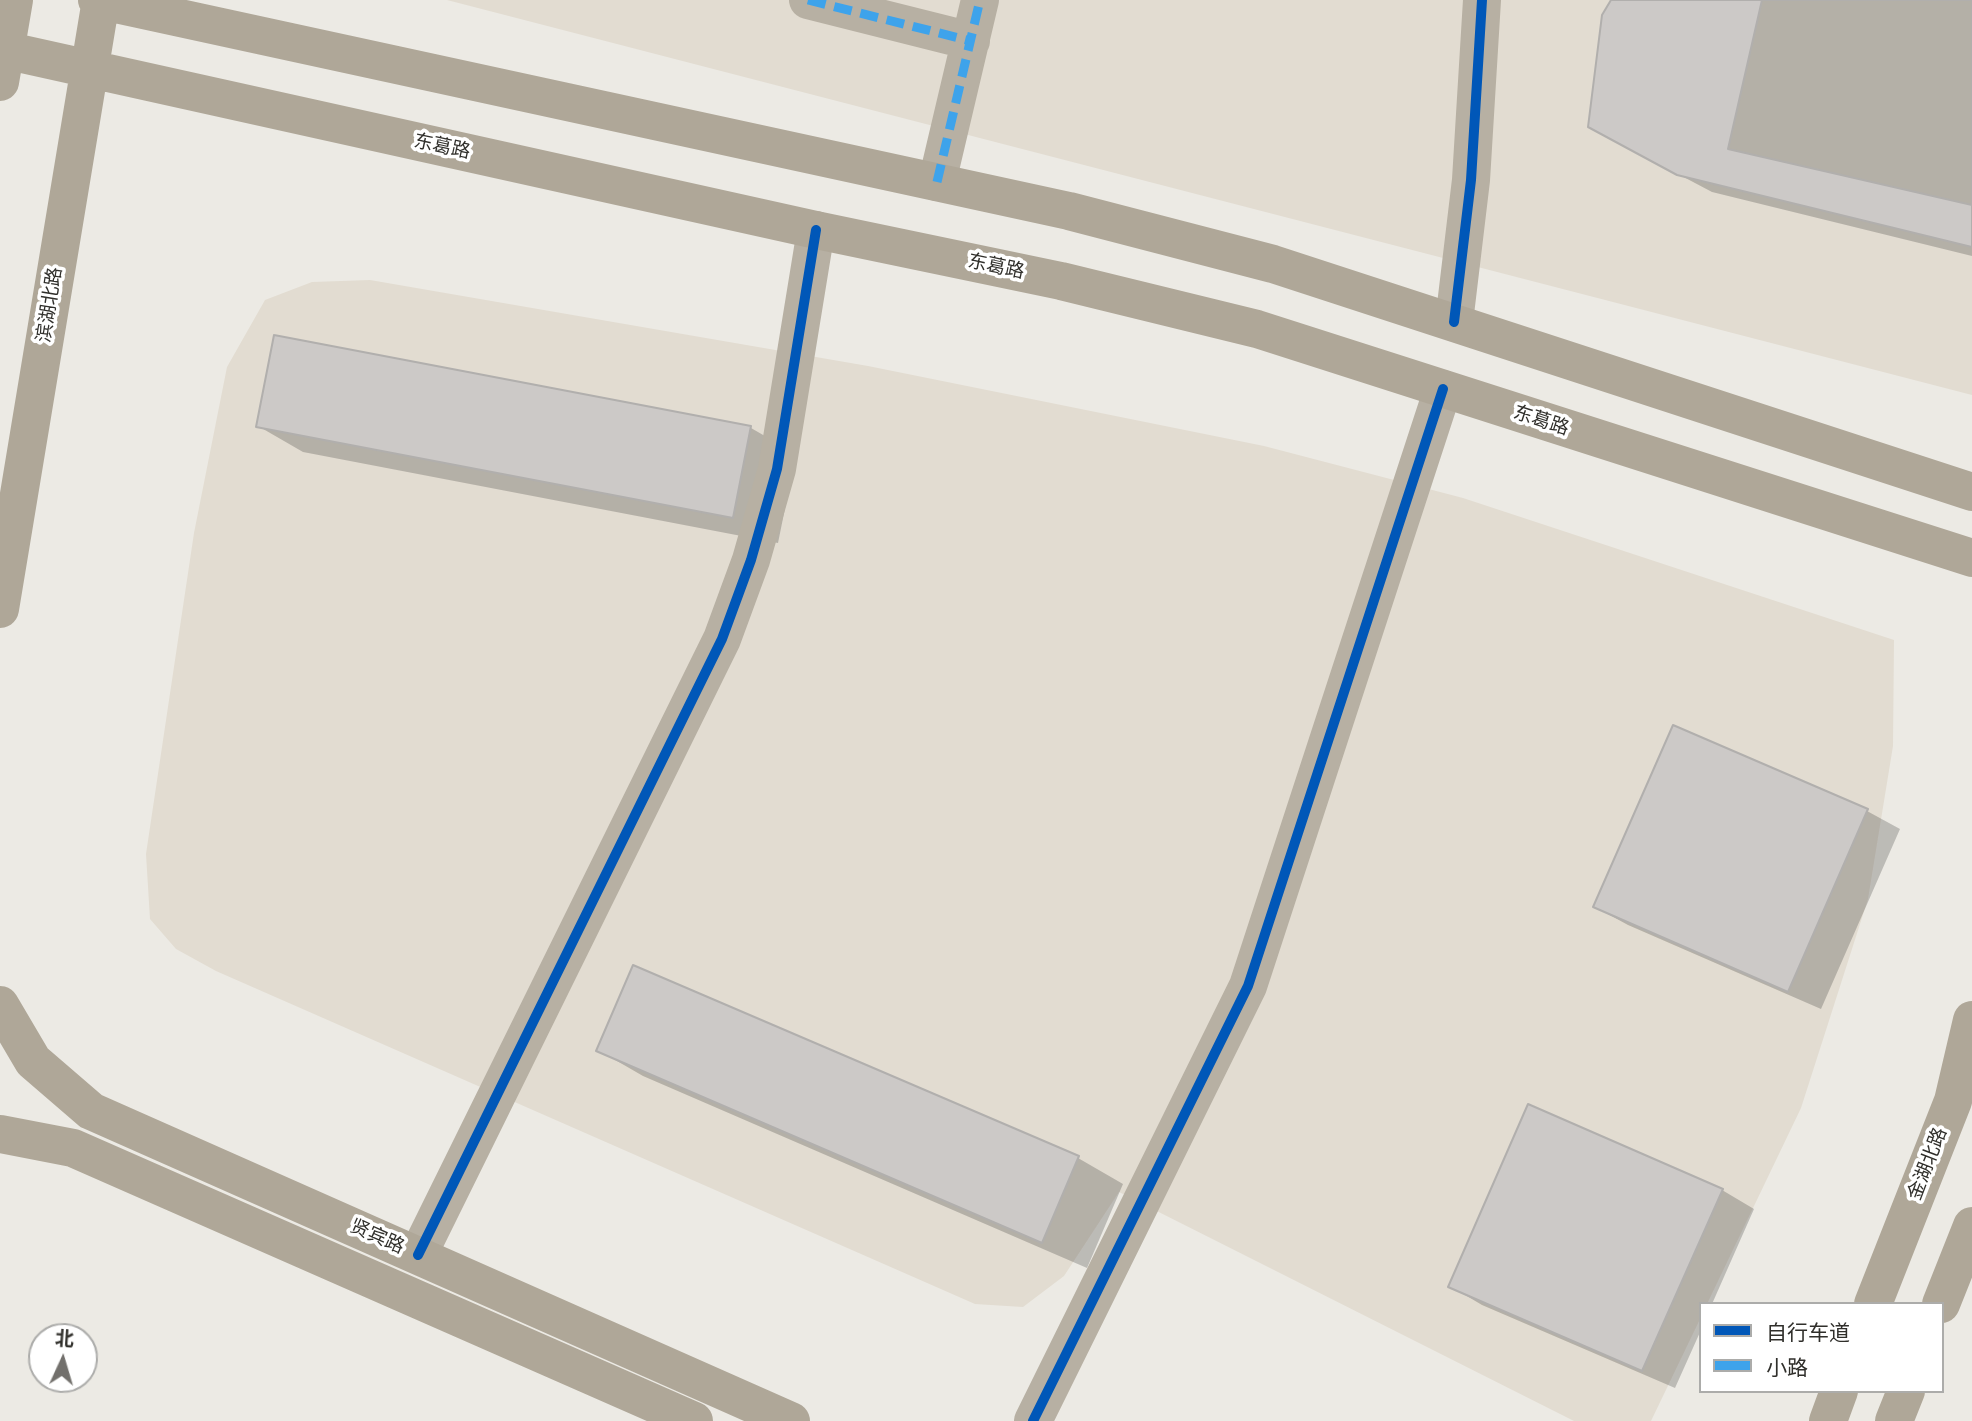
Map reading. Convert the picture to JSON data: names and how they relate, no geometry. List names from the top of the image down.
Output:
{
  "streets": {
    "main road": [
      "东葛路",
      "滨湖北路",
      "金湖北路",
      "贤宾路"
    ]
  },
  "crossings": [
    ["东葛路", "滨湖北路"]
  ],
  "legend": ["自行车道", "小路"],
  "north": "top"
}
